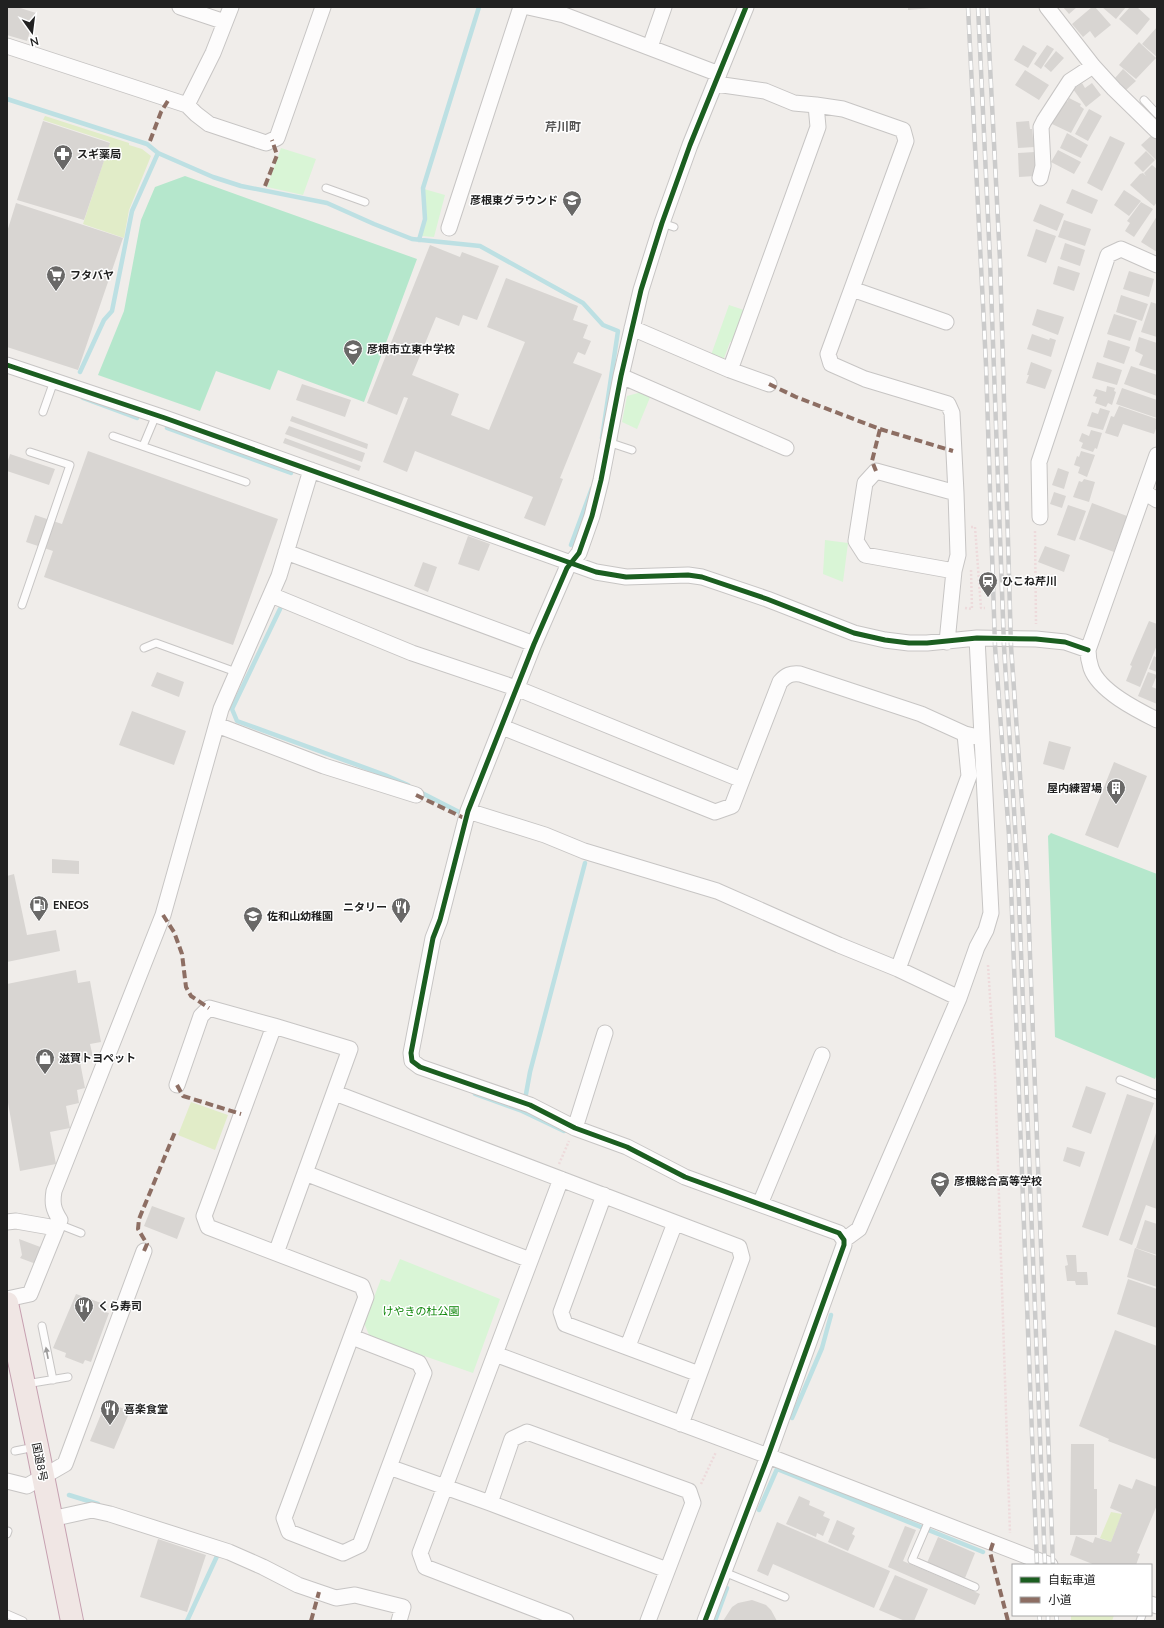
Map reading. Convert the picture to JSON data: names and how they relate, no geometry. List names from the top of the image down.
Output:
{
  "streets": {
    "highway": ["国道8号"]
  },
  "districts": ["芹川町"],
  "parks": ["けやきの杜公園"],
  "places": {
    "pharmacy": ["スギ薬局"],
    "school or university": [
      "彦根東グラウンド",
      "彦根市立東中学校",
      "佐和山幼稚園",
      "彦根総合高等学校"
    ],
    "supermarket": ["フタバヤ"],
    "station": ["ひこね芹川"],
    "building": ["屋内練習場"],
    "fuel station": ["ENEOS"],
    "restaurant": ["ニタリー", "くら寿司", "喜楽食堂"],
    "shop": ["滋賀トヨペット"]
  },
  "legend": ["自転車道", "小道"],
  "north": "bottom"
}
